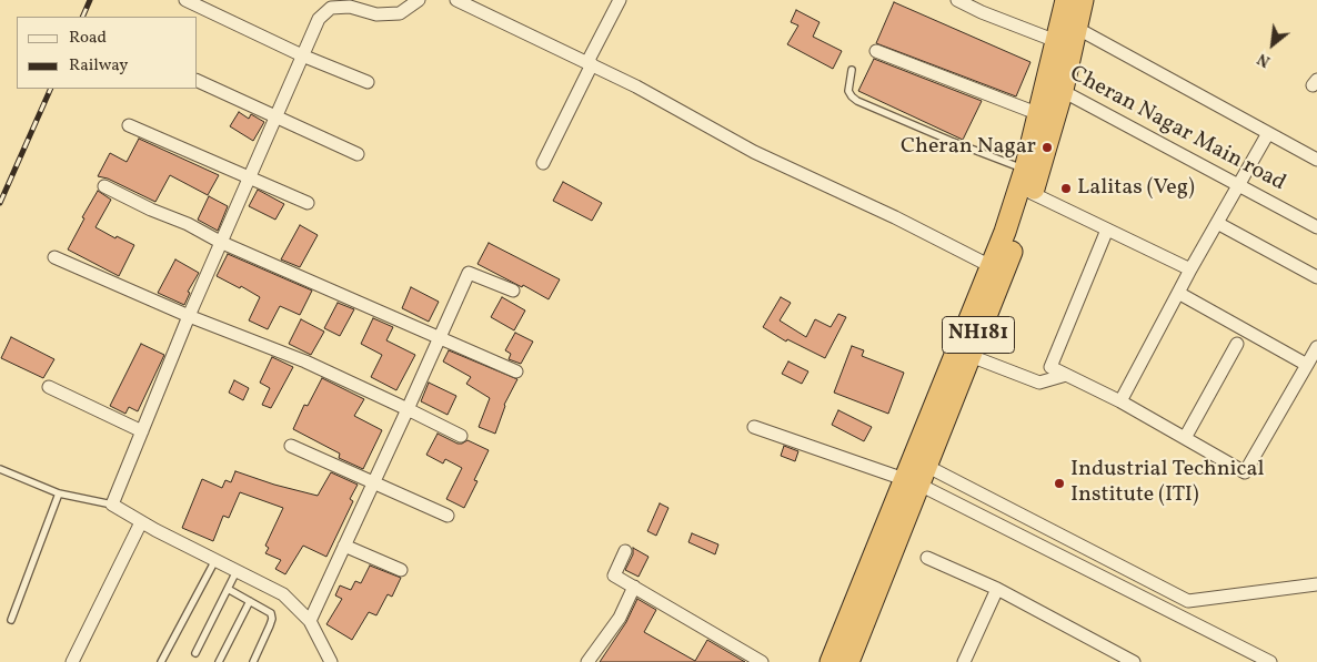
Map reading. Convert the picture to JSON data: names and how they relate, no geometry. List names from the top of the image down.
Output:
{
  "streets": {
    "highway": ["NH181"],
    "street": ["Cheran Nagar Main road"]
  },
  "crossings": [
    ["Cheran Nagar Main road", "NH181"]
  ],
  "places": ["Cheran Nagar", "Lalitas (Veg)", "Industrial Technical Institute (ITI)"],
  "legend": ["Road", "Railway"],
  "north": "bottom left"
}
